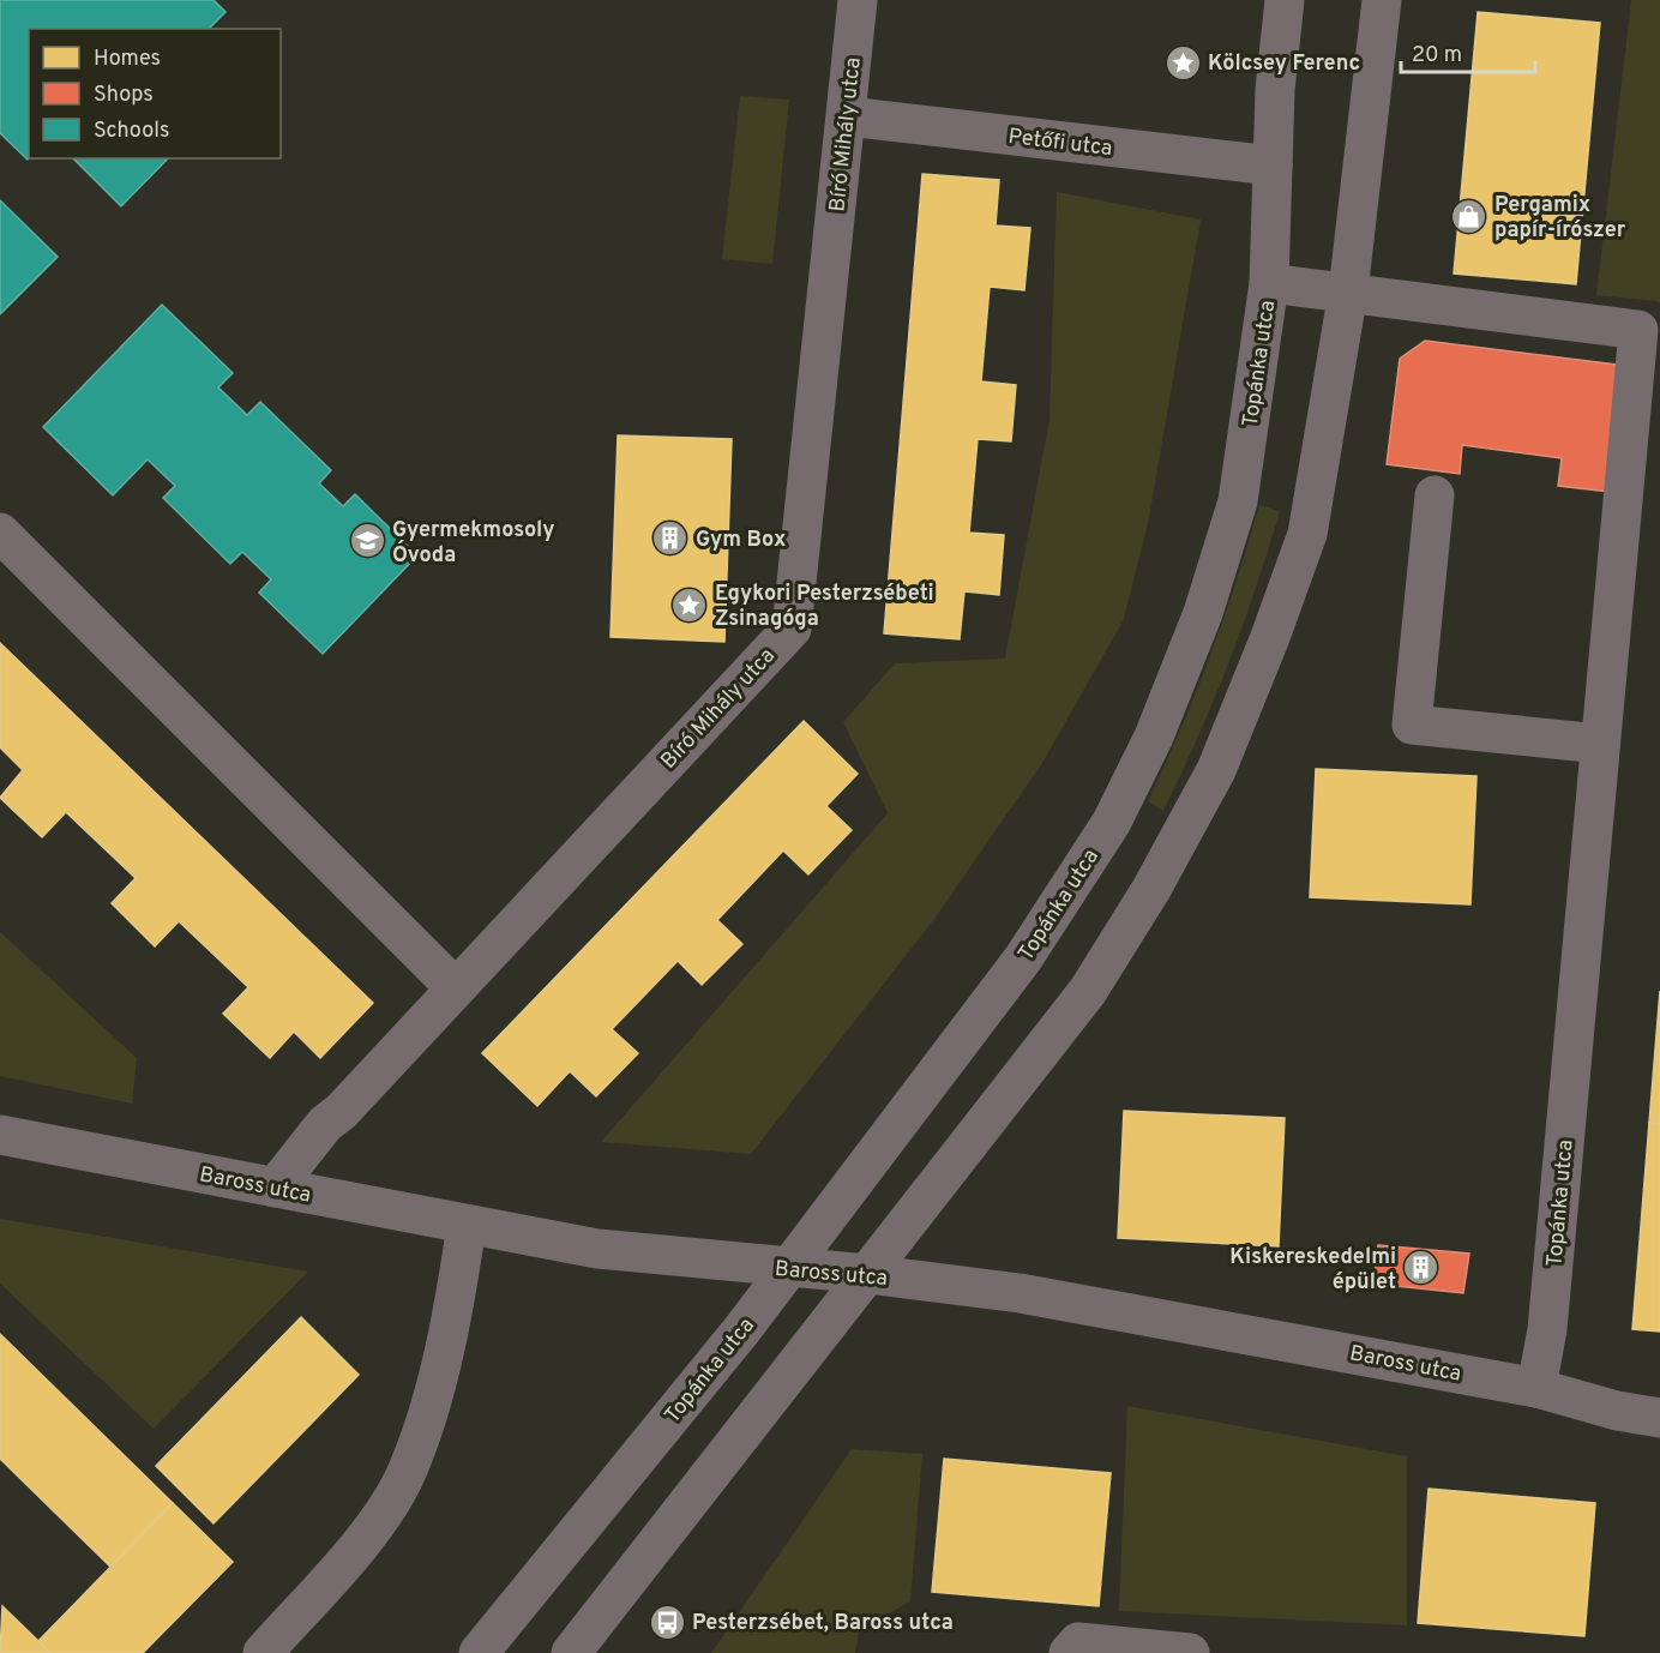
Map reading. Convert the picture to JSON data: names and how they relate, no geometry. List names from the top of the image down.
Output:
{
  "streets": {
    "street": [
      "Bíró Mihály utca",
      "Petőfi utca",
      "Topánka utca",
      "Baross utca"
    ]
  },
  "crossings": [
    ["Bíró Mihály utca", "Petőfi utca"],
    ["Bíró Mihály utca", "Baross utca"],
    ["Petőfi utca", "Topánka utca"],
    ["Topánka utca", "Baross utca"]
  ],
  "places": {
    "place": ["Kölcsey Ferenc", "Egykori Pesterzsébeti Zsinagóga"],
    "shop": ["Pergamix papír-írószer"],
    "building": ["Gym Box", "Kiskereskedelmi épület"],
    "school or university": ["Gyermekmosoly Óvoda"],
    "bus stop": ["Pesterzsébet, Baross utca"]
  },
  "legend": ["Homes", "Shops", "Schools"],
  "scale_bar": "20 m"
}
